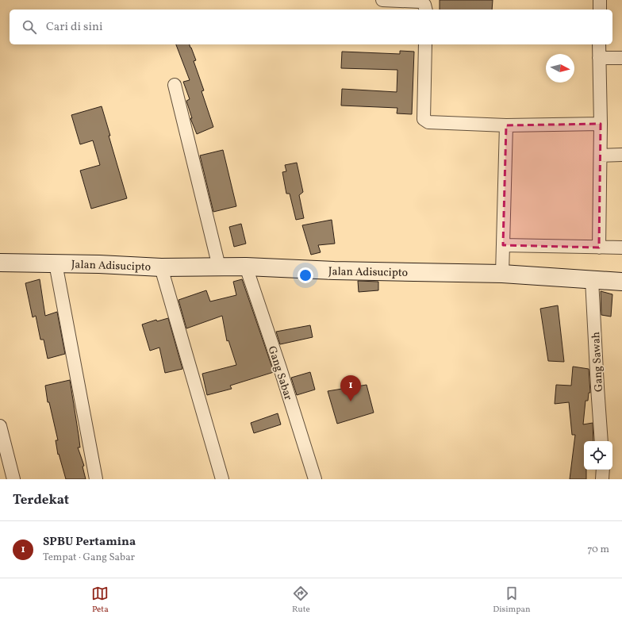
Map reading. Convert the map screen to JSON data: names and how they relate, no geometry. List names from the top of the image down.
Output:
{
  "streets": {
    "main road": ["Jalan Adisucipto"],
    "street": ["Gang Sawah", "Gang Sabar"]
  },
  "crossings": [
    ["Jalan Adisucipto", "Gang Sawah"],
    ["Jalan Adisucipto", "Gang Sabar"]
  ],
  "north": "right",
  "page": {
    "search": "Cari di sini",
    "pins": "1",
    "heading": "Terdekat",
    "list": [
      {
        "mark": "1",
        "name": "SPBU Pertamina",
        "note": "Tempat · Gang Sabar",
        "value": "70 m"
      }
    ],
    "nav": ["Peta", "Rute", "Disimpan"]
  }
}
